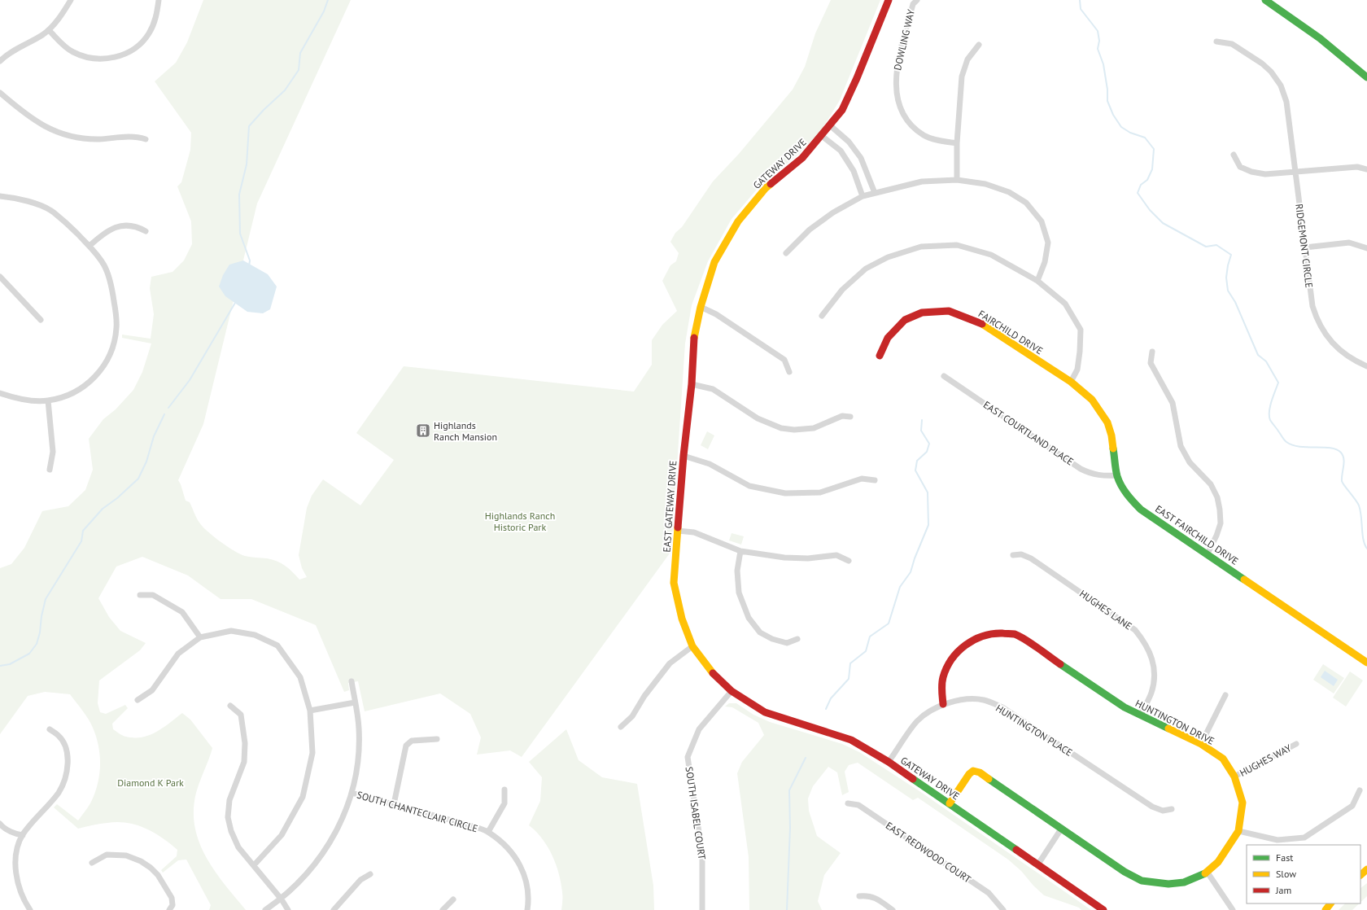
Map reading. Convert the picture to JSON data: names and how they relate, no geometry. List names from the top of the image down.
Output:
{
  "streets": {
    "street": [
      "DOWLING WAY",
      "GATEWAY DRIVE",
      "RIDGEMONT CIRCLE",
      "FAIRCHILD DRIVE",
      "EAST COURTLAND PLACE",
      "EAST GATEWAY DRIVE",
      "EAST FAIRCHILD DRIVE",
      "HUGHES LANE",
      "HUNTINGTON DRIVE",
      "HUNTINGTON PLACE",
      "HUGHES WAY",
      "SOUTH CHANTECLAIR CIRCLE",
      "SOUTH ISABEL COURT",
      "EAST REDWOOD COURT"
    ]
  },
  "crossings": [
    ["GATEWAY DRIVE", "EAST GATEWAY DRIVE"],
    ["GATEWAY DRIVE", "HUNTINGTON DRIVE"],
    ["GATEWAY DRIVE", "HUNTINGTON PLACE"],
    ["GATEWAY DRIVE", "SOUTH ISABEL COURT"],
    ["FAIRCHILD DRIVE", "EAST FAIRCHILD DRIVE"],
    ["EAST COURTLAND PLACE", "EAST FAIRCHILD DRIVE"],
    ["EAST GATEWAY DRIVE", "SOUTH ISABEL COURT"],
    ["HUGHES LANE", "HUNTINGTON DRIVE"],
    ["HUNTINGTON DRIVE", "HUNTINGTON PLACE"],
    ["HUNTINGTON DRIVE", "HUGHES WAY"]
  ],
  "parks": ["Highlands Ranch Historic Park", "Diamond K Park"],
  "places": {
    "building": ["Highlands Ranch Mansion"]
  },
  "legend": ["Fast", "Slow", "Jam"]
}
